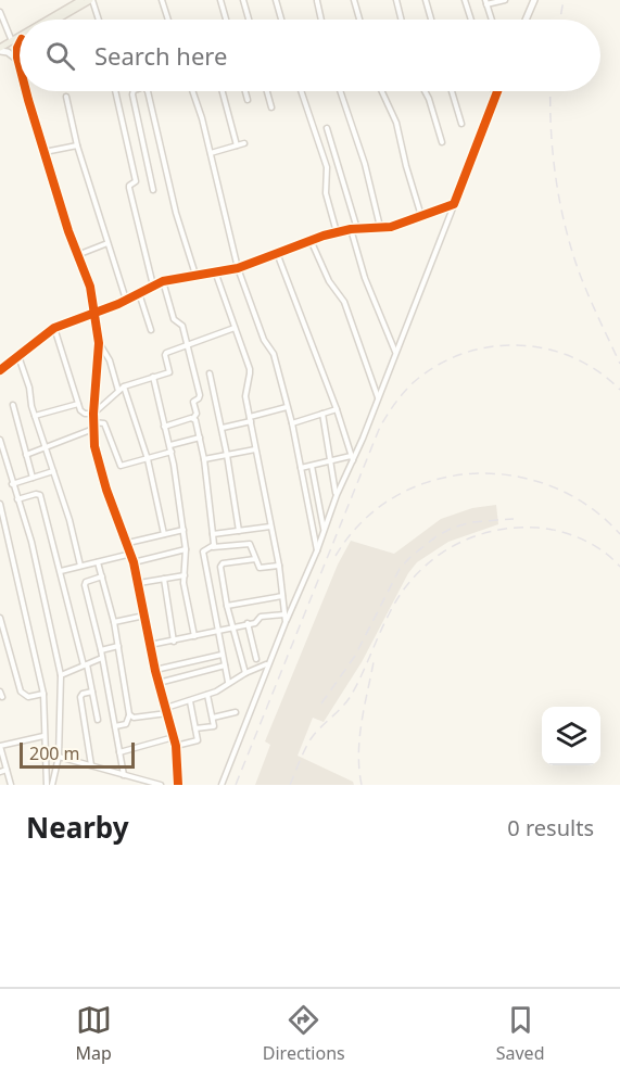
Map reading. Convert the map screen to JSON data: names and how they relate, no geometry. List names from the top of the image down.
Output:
{
  "scale_bar": "200 m",
  "page": {
    "search": "Search here",
    "scale": "200 m",
    "heading": ["Nearby", "0 results"],
    "nav": ["Map", "Directions", "Saved"]
  }
}
